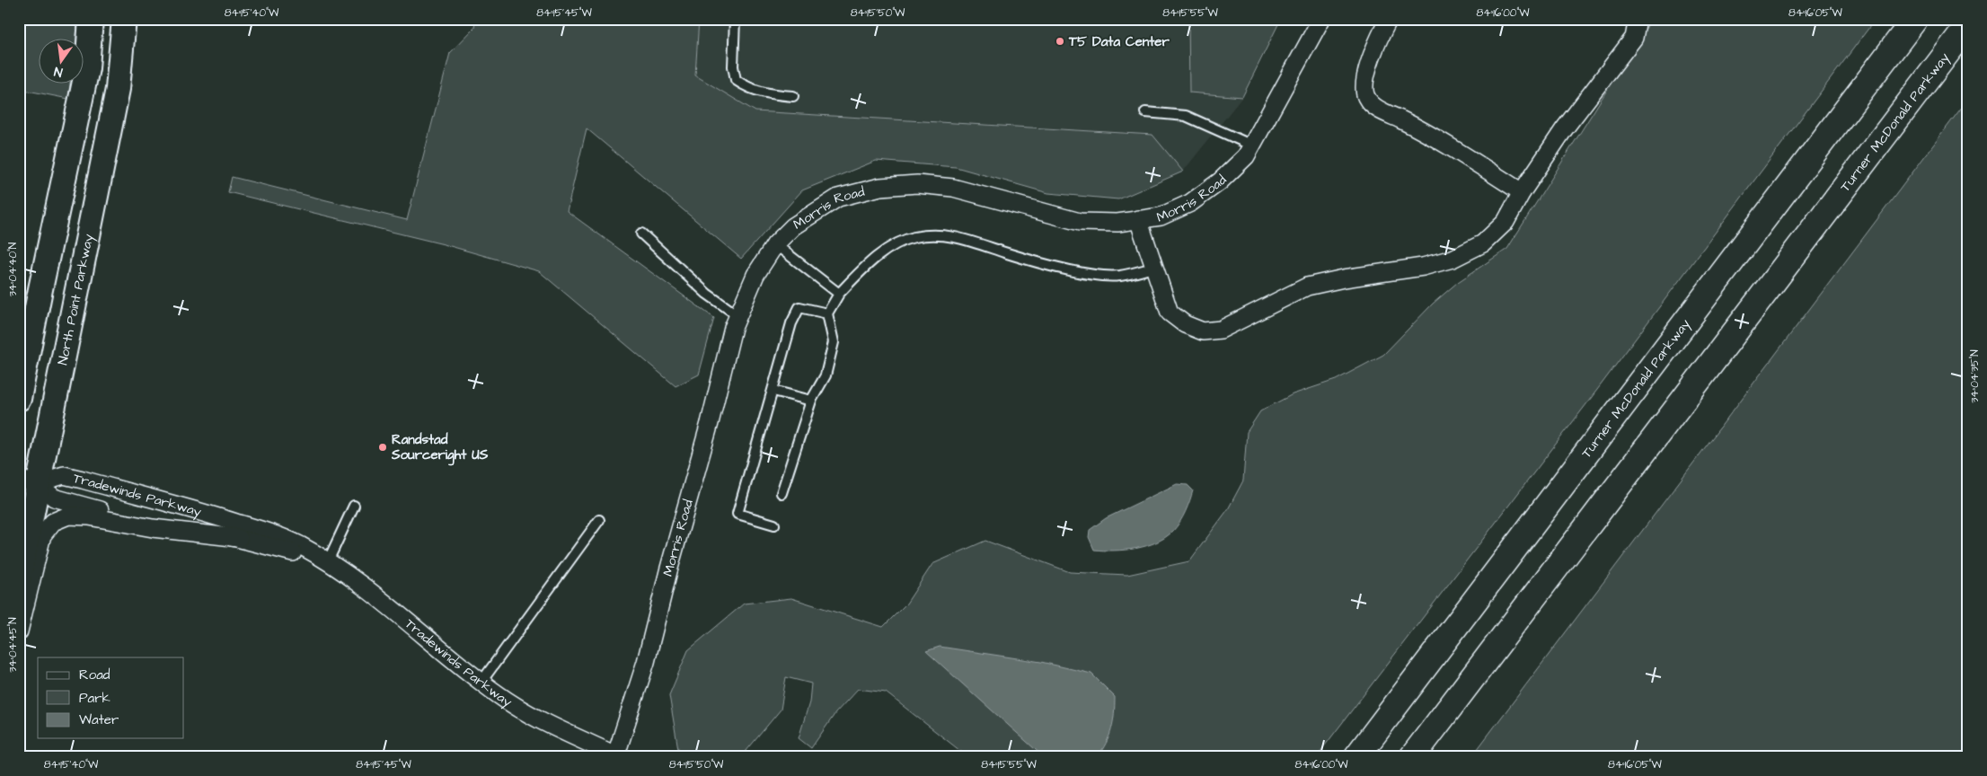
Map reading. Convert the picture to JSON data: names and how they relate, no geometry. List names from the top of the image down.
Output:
{
  "streets": {
    "highway": ["Turner McDonald Parkway"],
    "street": ["Morris Road", "North Point Parkway", "Tradewinds Parkway"]
  },
  "crossings": [
    ["Morris Road", "Tradewinds Parkway"],
    ["North Point Parkway", "Tradewinds Parkway"]
  ],
  "places": ["T5 Data Center", "Randstad Sourceright US"],
  "legend": ["Road", "Park", "Water"],
  "north": "bottom",
  "coordinates": [
    "84°15'40\"W",
    "84°15'45\"W",
    "84°15'50\"W",
    "84°15'55\"W",
    "84°16'00\"W",
    "84°16'05\"W",
    "34°04'40\"N",
    "34°04'35\"N",
    "34°04'45\"N"
  ]
}
